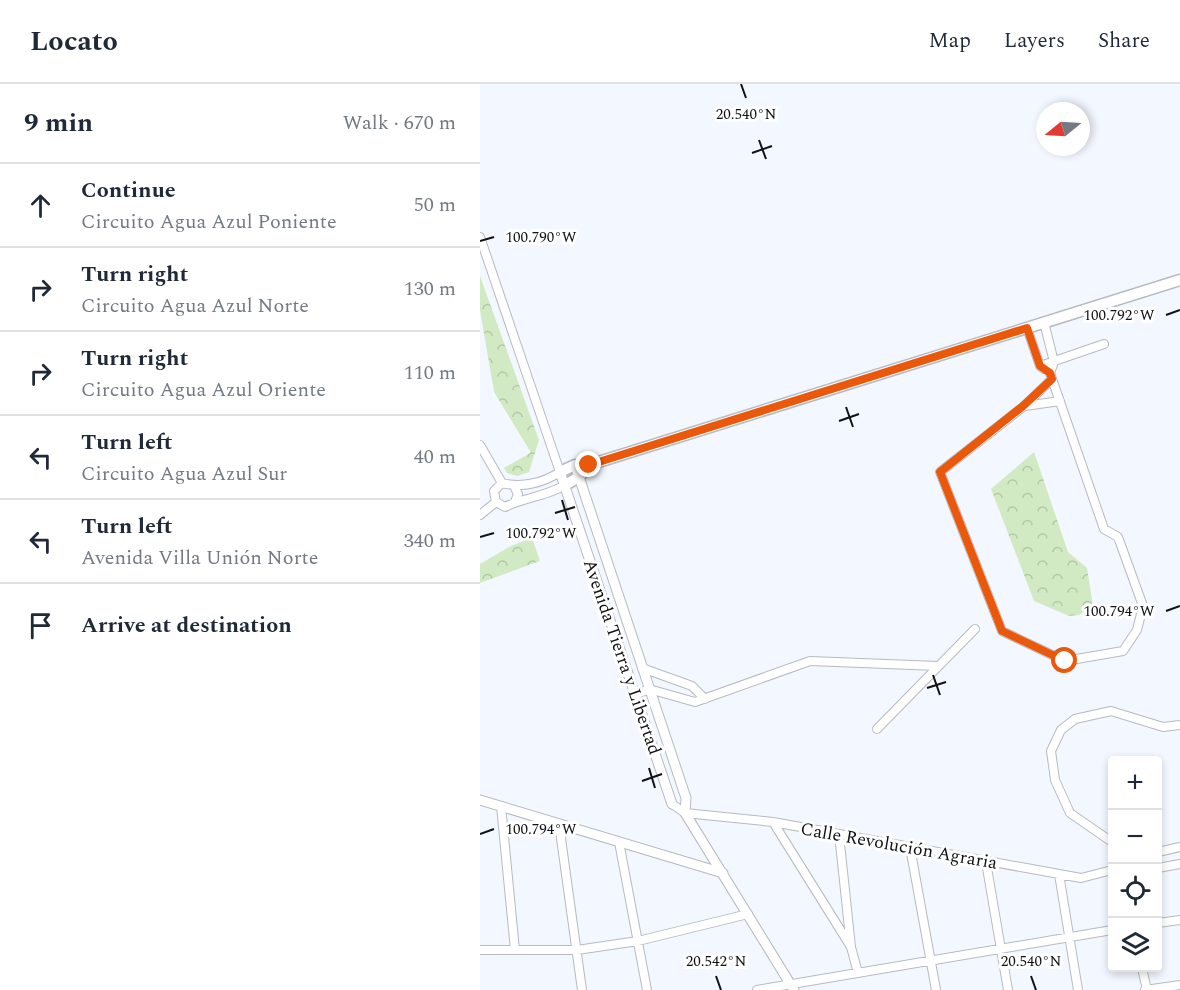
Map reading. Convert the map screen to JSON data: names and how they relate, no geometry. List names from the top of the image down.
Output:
{
  "streets": {
    "street": ["Avenida Tierra y Libertad", "Calle Revolución Agraria"]
  },
  "north": "left",
  "page": {
    "header": "Locato",
    "nav": ["Map", "Layers", "Share"],
    "heading": ["9 min", "Walk · 670 m"],
    "list": [
      ["Continue", "Circuito Agua Azul Poniente", "50 m"],
      ["Turn right", "Circuito Agua Azul Norte", "130 m"],
      ["Turn right", "Circuito Agua Azul Oriente", "110 m"],
      ["Turn left", "Circuito Agua Azul Sur", "40 m"],
      ["Turn left", "Avenida Villa Unión Norte", "340 m"],
      "Arrive at destination"
    ],
    "map_buttons": ["+", "−"]
  },
  "coordinates": [
    "20.540°N",
    "100.790°W",
    "100.792°W",
    "100.794°W",
    "20.542°N"
  ]
}
